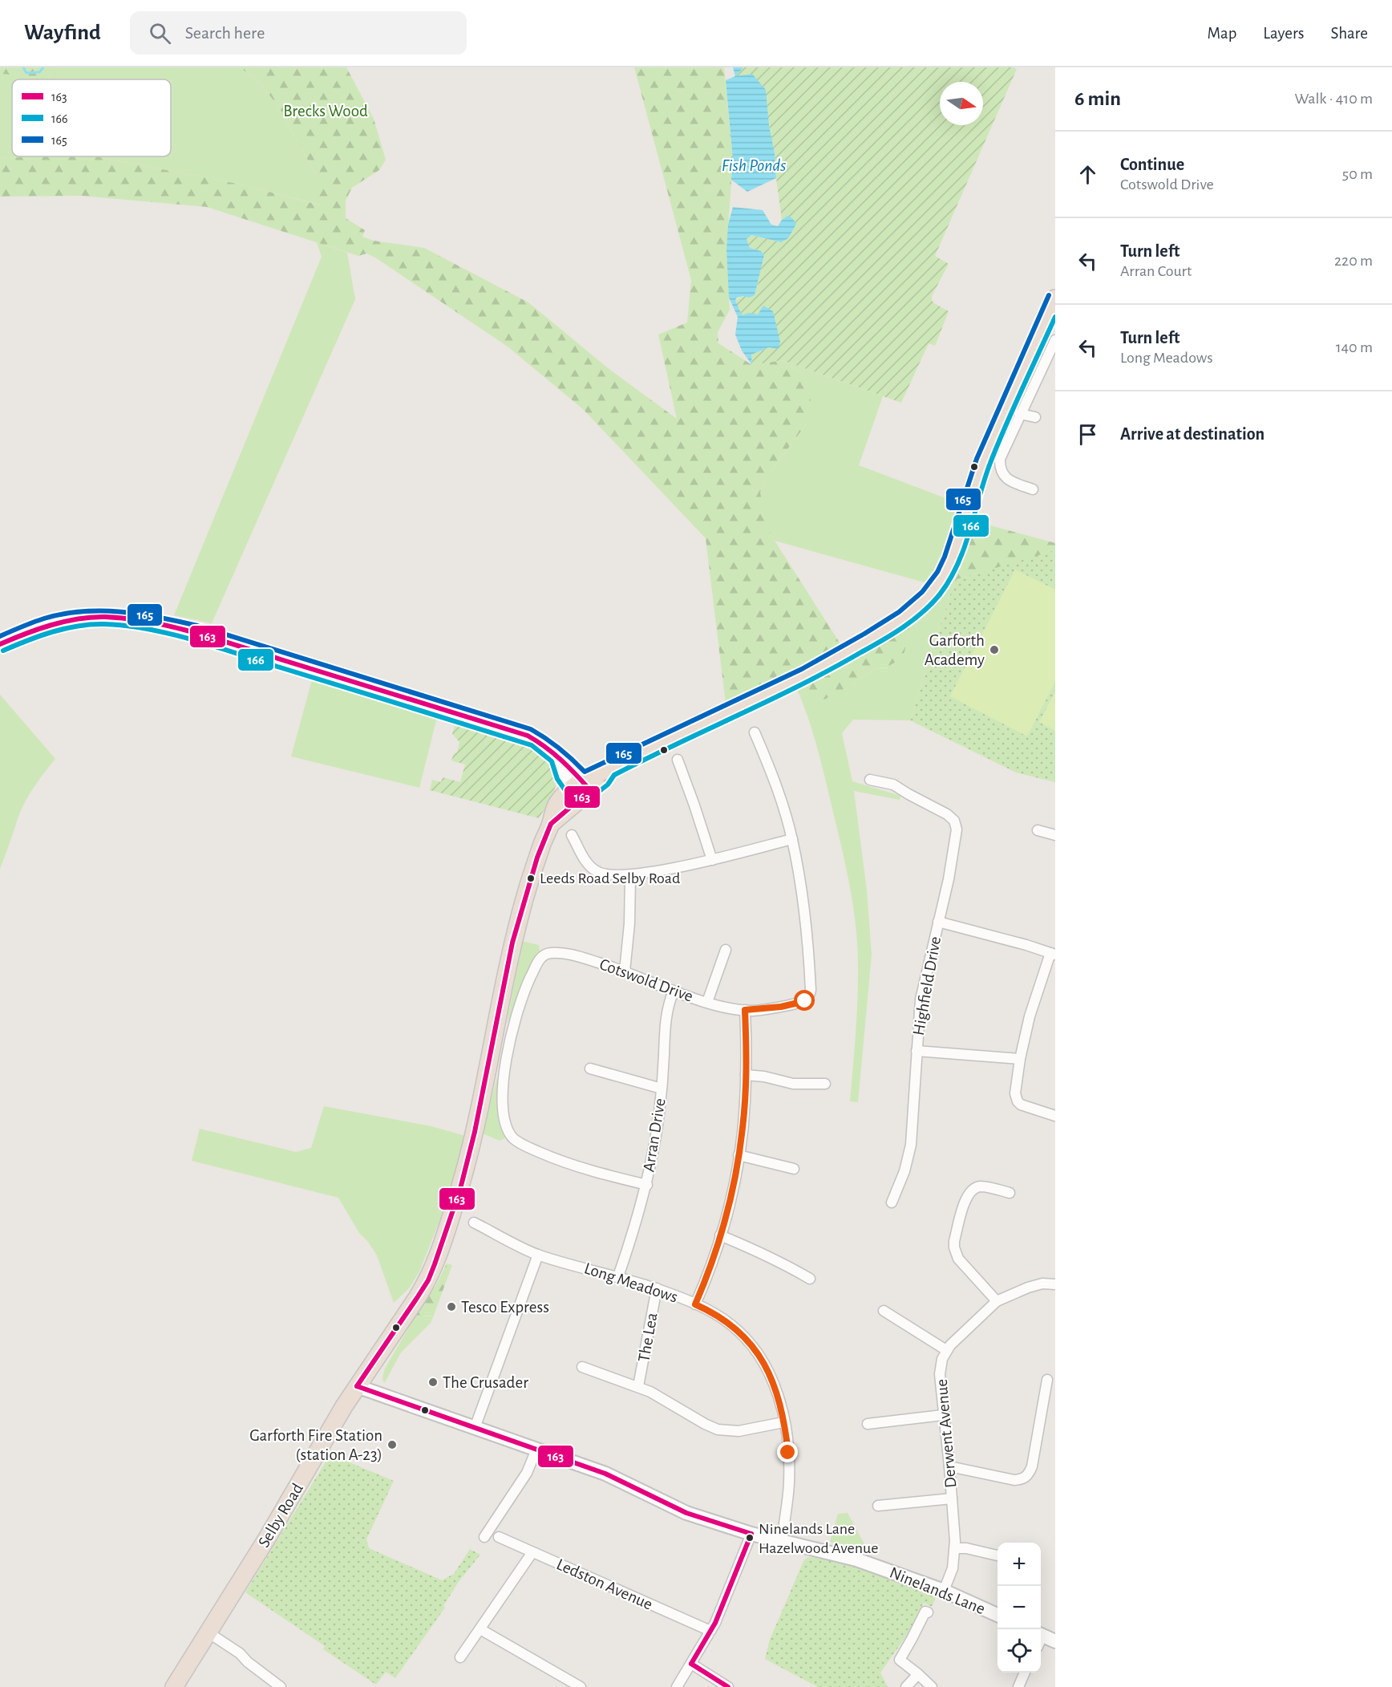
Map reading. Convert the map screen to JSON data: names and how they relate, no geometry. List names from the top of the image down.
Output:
{
  "streets": {
    "highway": ["Selby Road"],
    "street": [
      "Cotswold Drive",
      "Highfield Drive",
      "Arran Drive",
      "Long Meadows",
      "The Lea",
      "Derwent Avenue",
      "Ledston Avenue",
      "Ninelands Lane"
    ]
  },
  "crossings": [
    ["Cotswold Drive", "Arran Drive"],
    ["Arran Drive", "Long Meadows"],
    ["Long Meadows", "The Lea"],
    ["Long Meadows", "Ninelands Lane"],
    ["Derwent Avenue", "Ninelands Lane"],
    ["Selby Road", "Ninelands Lane"]
  ],
  "water": ["Fish Ponds"],
  "parks": ["Brecks Wood"],
  "places": [
    "Garforth Academy",
    "Leeds Road Selby Road",
    "Tesco Express",
    "The Crusader",
    "Garforth Fire Station (station A-23)",
    "Ninelands Lane Hazelwood Avenue"
  ],
  "lines": ["transit line 165", "transit line 166", "transit line 163"],
  "legend": ["163", "166", "165"],
  "north": "right",
  "page": {
    "header": "Wayfind",
    "search": "Search here",
    "nav": ["Map", "Layers", "Share"],
    "heading": ["6 min", "Walk · 410 m"],
    "list": [
      ["Continue", "Cotswold Drive", "50 m"],
      ["Turn left", "Arran Court", "220 m"],
      ["Turn left", "Long Meadows", "140 m"],
      "Arrive at destination"
    ],
    "map_buttons": ["+", "−"]
  }
}
